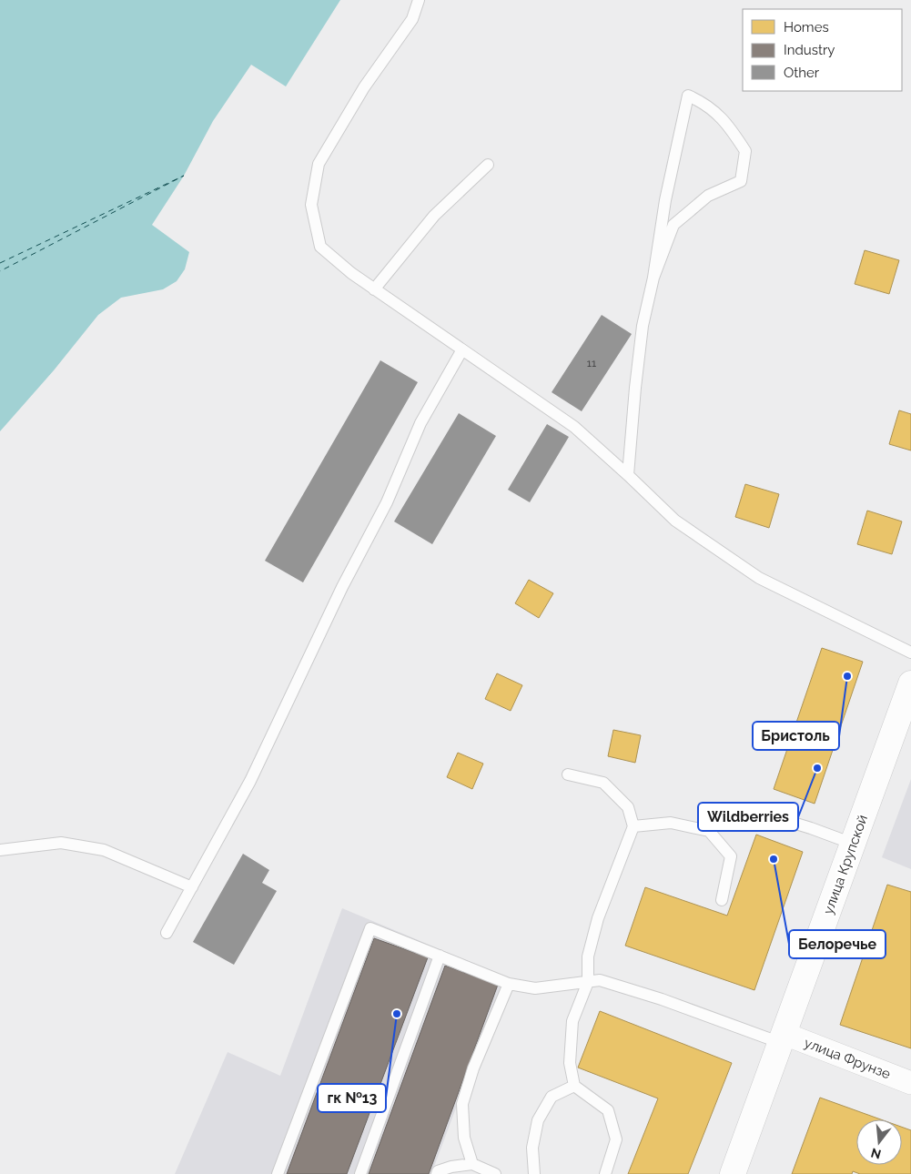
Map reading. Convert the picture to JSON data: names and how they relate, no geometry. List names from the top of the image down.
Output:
{
  "streets": {
    "street": ["улица Крупской", "улица Фрунзе"]
  },
  "crossings": [
    ["улица Крупской", "улица Фрунзе"]
  ],
  "places": [
    "Бристоль",
    "Wildberries",
    "Белоречье",
    "гк №13"
  ],
  "house_numbers": ["11"],
  "legend": ["Homes", "Industry", "Other"],
  "north": "bottom"
}
